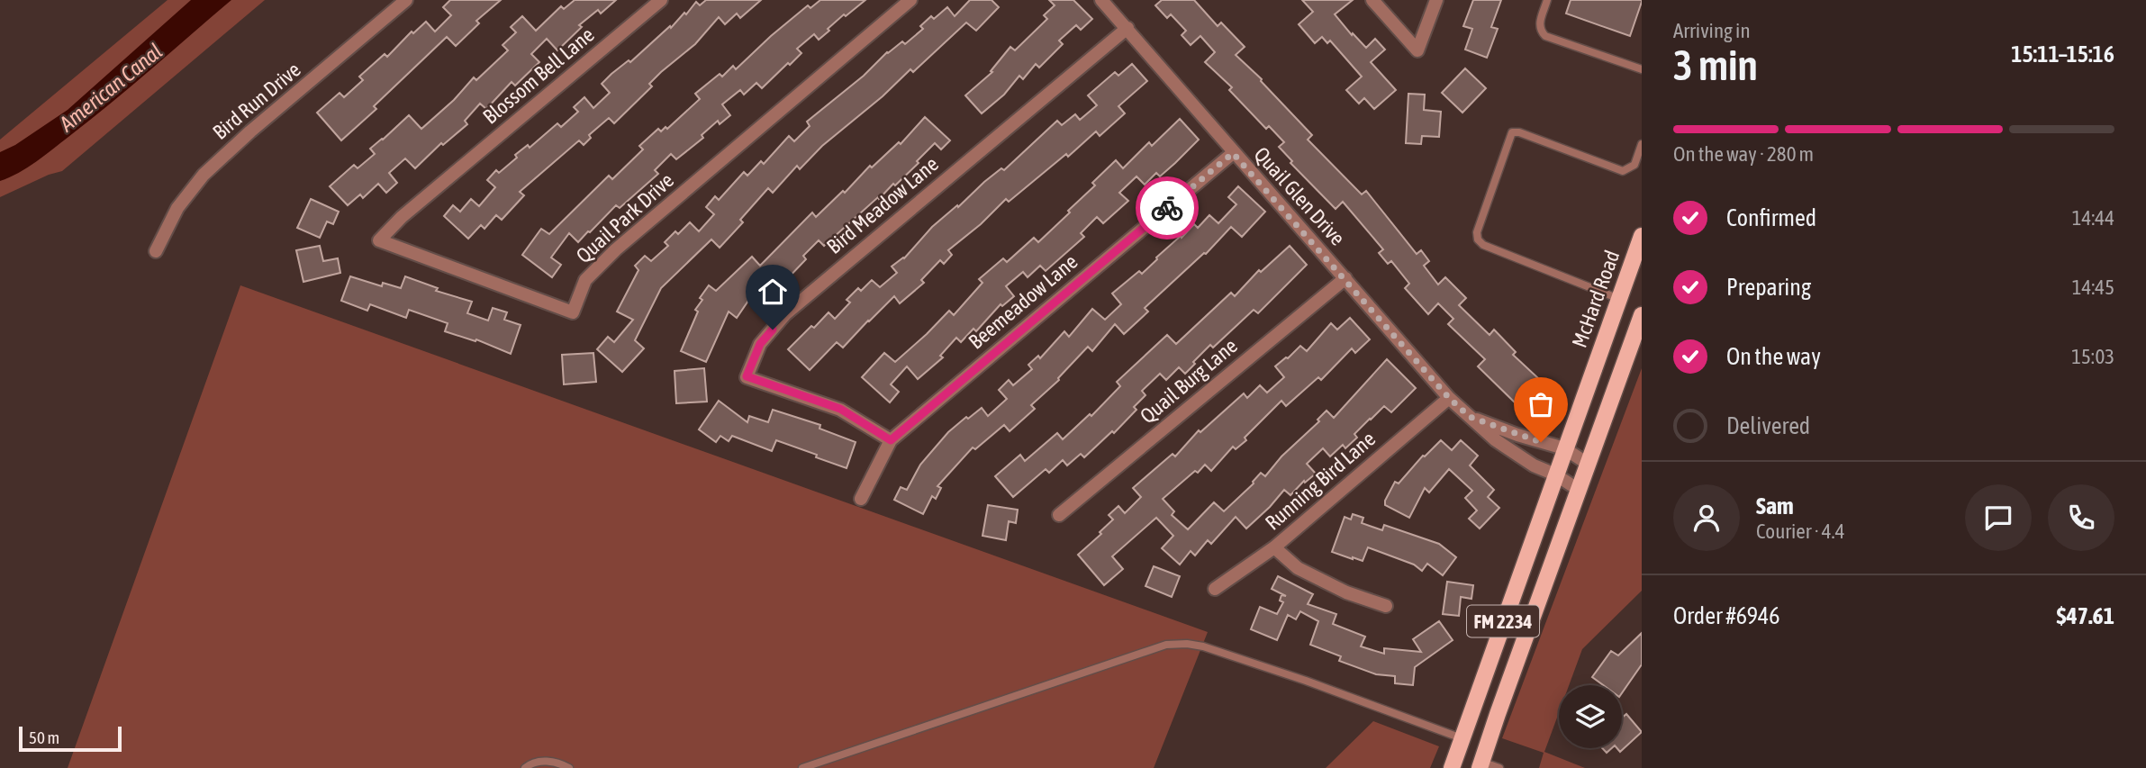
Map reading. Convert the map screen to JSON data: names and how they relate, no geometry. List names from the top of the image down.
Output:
{
  "streets": {
    "main road": ["McHard Road", "FM 2234"],
    "street": [
      "Blossom Bell Lane",
      "Bird Run Drive",
      "Quail Glen Drive",
      "Bird Meadow Lane",
      "Quail Park Drive",
      "Beemeadow Lane",
      "Quail Burg Lane",
      "Running Bird Lane"
    ]
  },
  "crossings": [
    ["Blossom Bell Lane", "Quail Park Drive"],
    ["Quail Glen Drive", "Bird Meadow Lane"],
    ["Quail Glen Drive", "McHard Road"],
    ["Quail Glen Drive", "Beemeadow Lane"],
    ["Quail Glen Drive", "Quail Burg Lane"],
    ["Quail Glen Drive", "Running Bird Lane"],
    ["Quail Glen Drive", "FM 2234"],
    ["Bird Meadow Lane", "Beemeadow Lane"]
  ],
  "water": ["American Canal"],
  "scale_bar": "50 m",
  "page": {
    "heading": ["3 min", "Arriving in", "15:11–15:16"],
    "panel": [
      "Sam",
      "Courier · 4.4",
      "Order #6946",
      "$47.61"
    ],
    "bar": "On the way · 280 m",
    "list": [
      ["Confirmed", "14:44"],
      ["Preparing", "14:45"],
      ["On the way", "15:03"],
      "Delivered"
    ],
    "scale": "50 m"
  }
}
